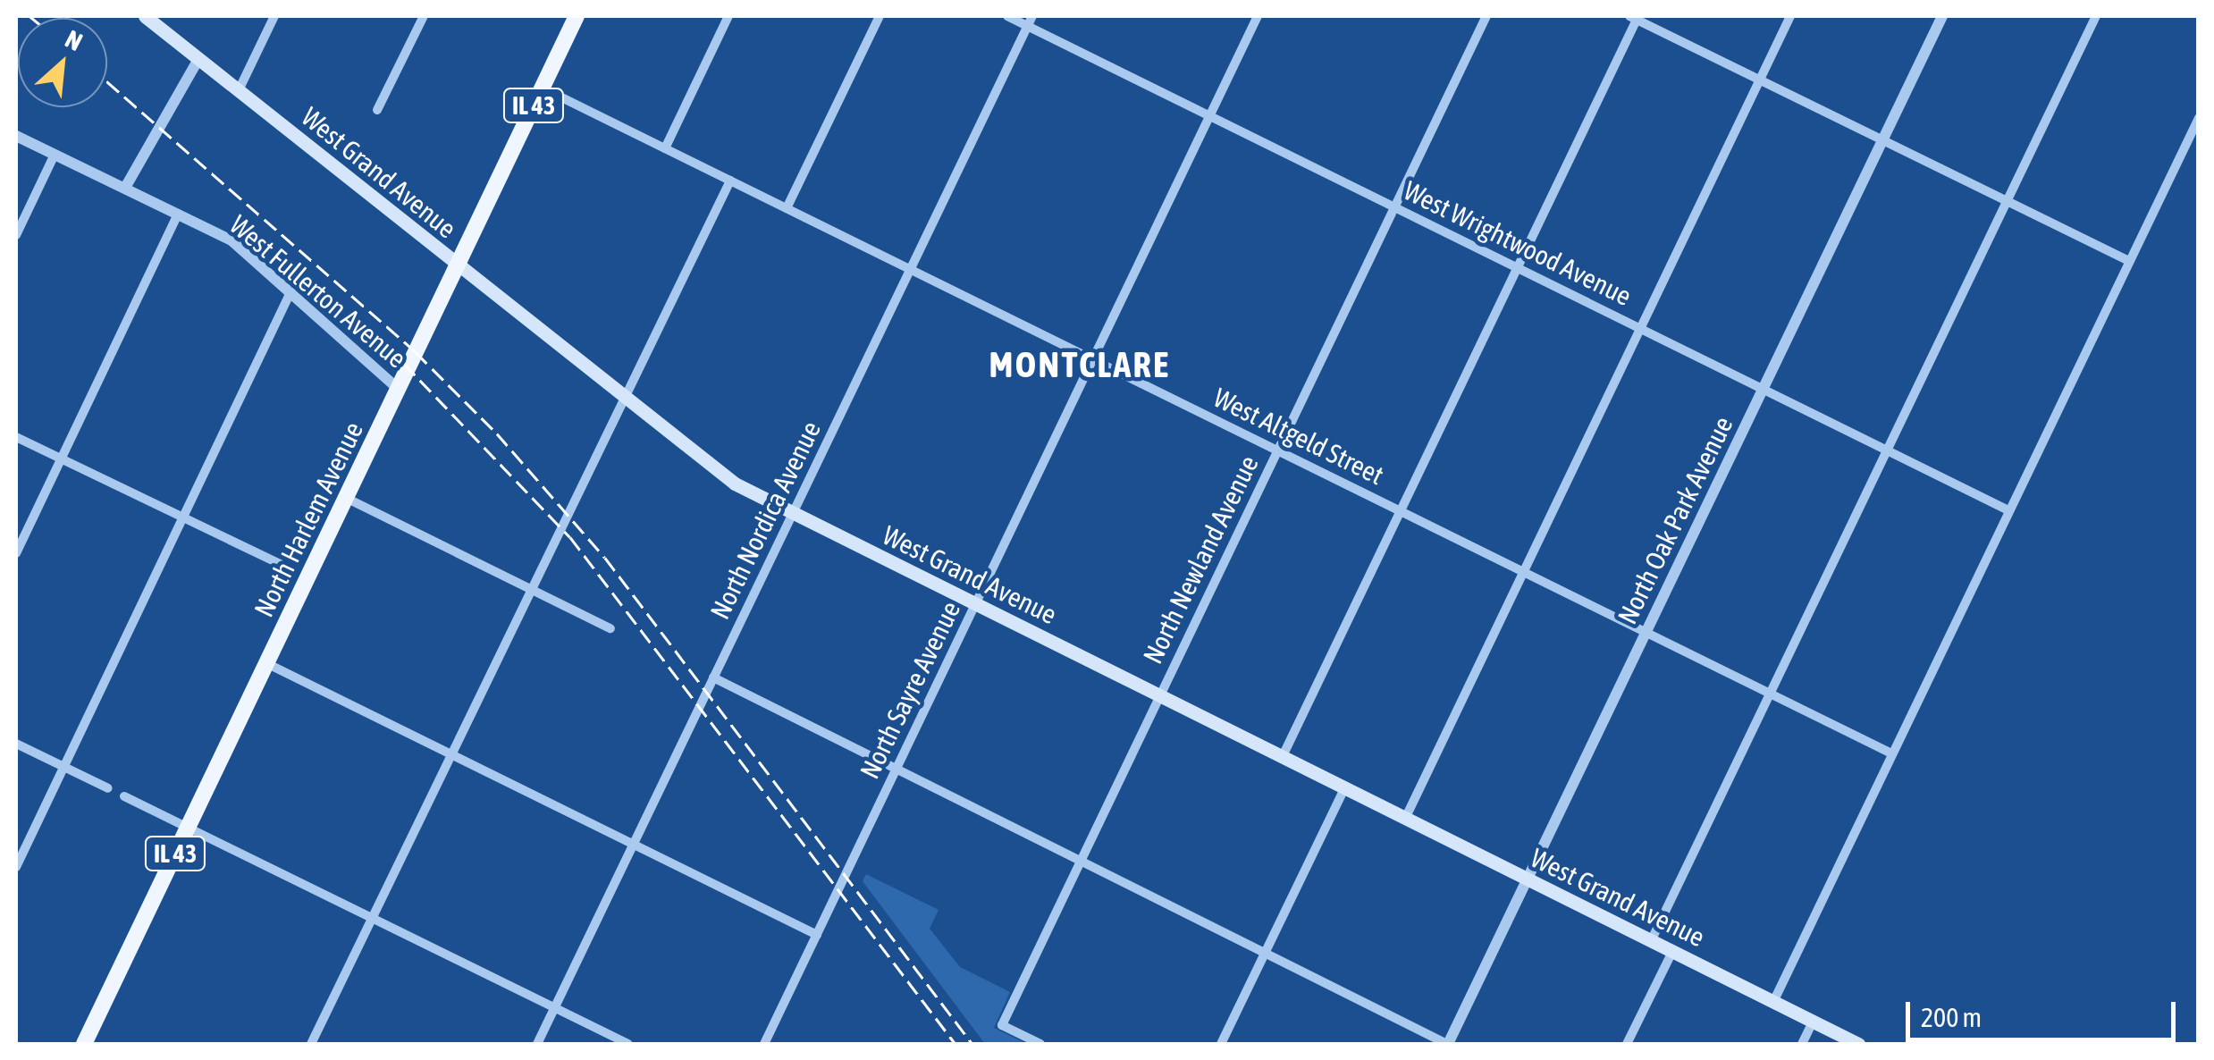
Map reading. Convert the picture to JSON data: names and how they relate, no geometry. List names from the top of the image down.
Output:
{
  "streets": {
    "main road": ["IL 43", "West Grand Avenue", "North Harlem Avenue"],
    "street": [
      "West Wrightwood Avenue",
      "West Fullerton Avenue",
      "West Altgeld Street",
      "North Nordica Avenue",
      "North Oak Park Avenue",
      "North Newland Avenue",
      "North Sayre Avenue"
    ]
  },
  "crossings": [
    ["West Grand Avenue", "North Harlem Avenue"],
    ["West Grand Avenue", "North Nordica Avenue"],
    ["West Grand Avenue", "North Oak Park Avenue"],
    ["West Grand Avenue", "North Newland Avenue"],
    ["West Grand Avenue", "North Sayre Avenue"],
    ["West Wrightwood Avenue", "North Nordica Avenue"],
    ["West Wrightwood Avenue", "North Oak Park Avenue"],
    ["West Wrightwood Avenue", "North Newland Avenue"],
    ["West Wrightwood Avenue", "North Sayre Avenue"],
    ["West Fullerton Avenue", "North Harlem Avenue"],
    ["West Altgeld Street", "North Harlem Avenue"],
    ["West Altgeld Street", "North Nordica Avenue"],
    ["West Altgeld Street", "North Oak Park Avenue"],
    ["West Altgeld Street", "North Newland Avenue"],
    ["West Altgeld Street", "North Sayre Avenue"]
  ],
  "districts": ["MONTCLARE"],
  "scale_bar": "200 m",
  "north": "top right"
}
